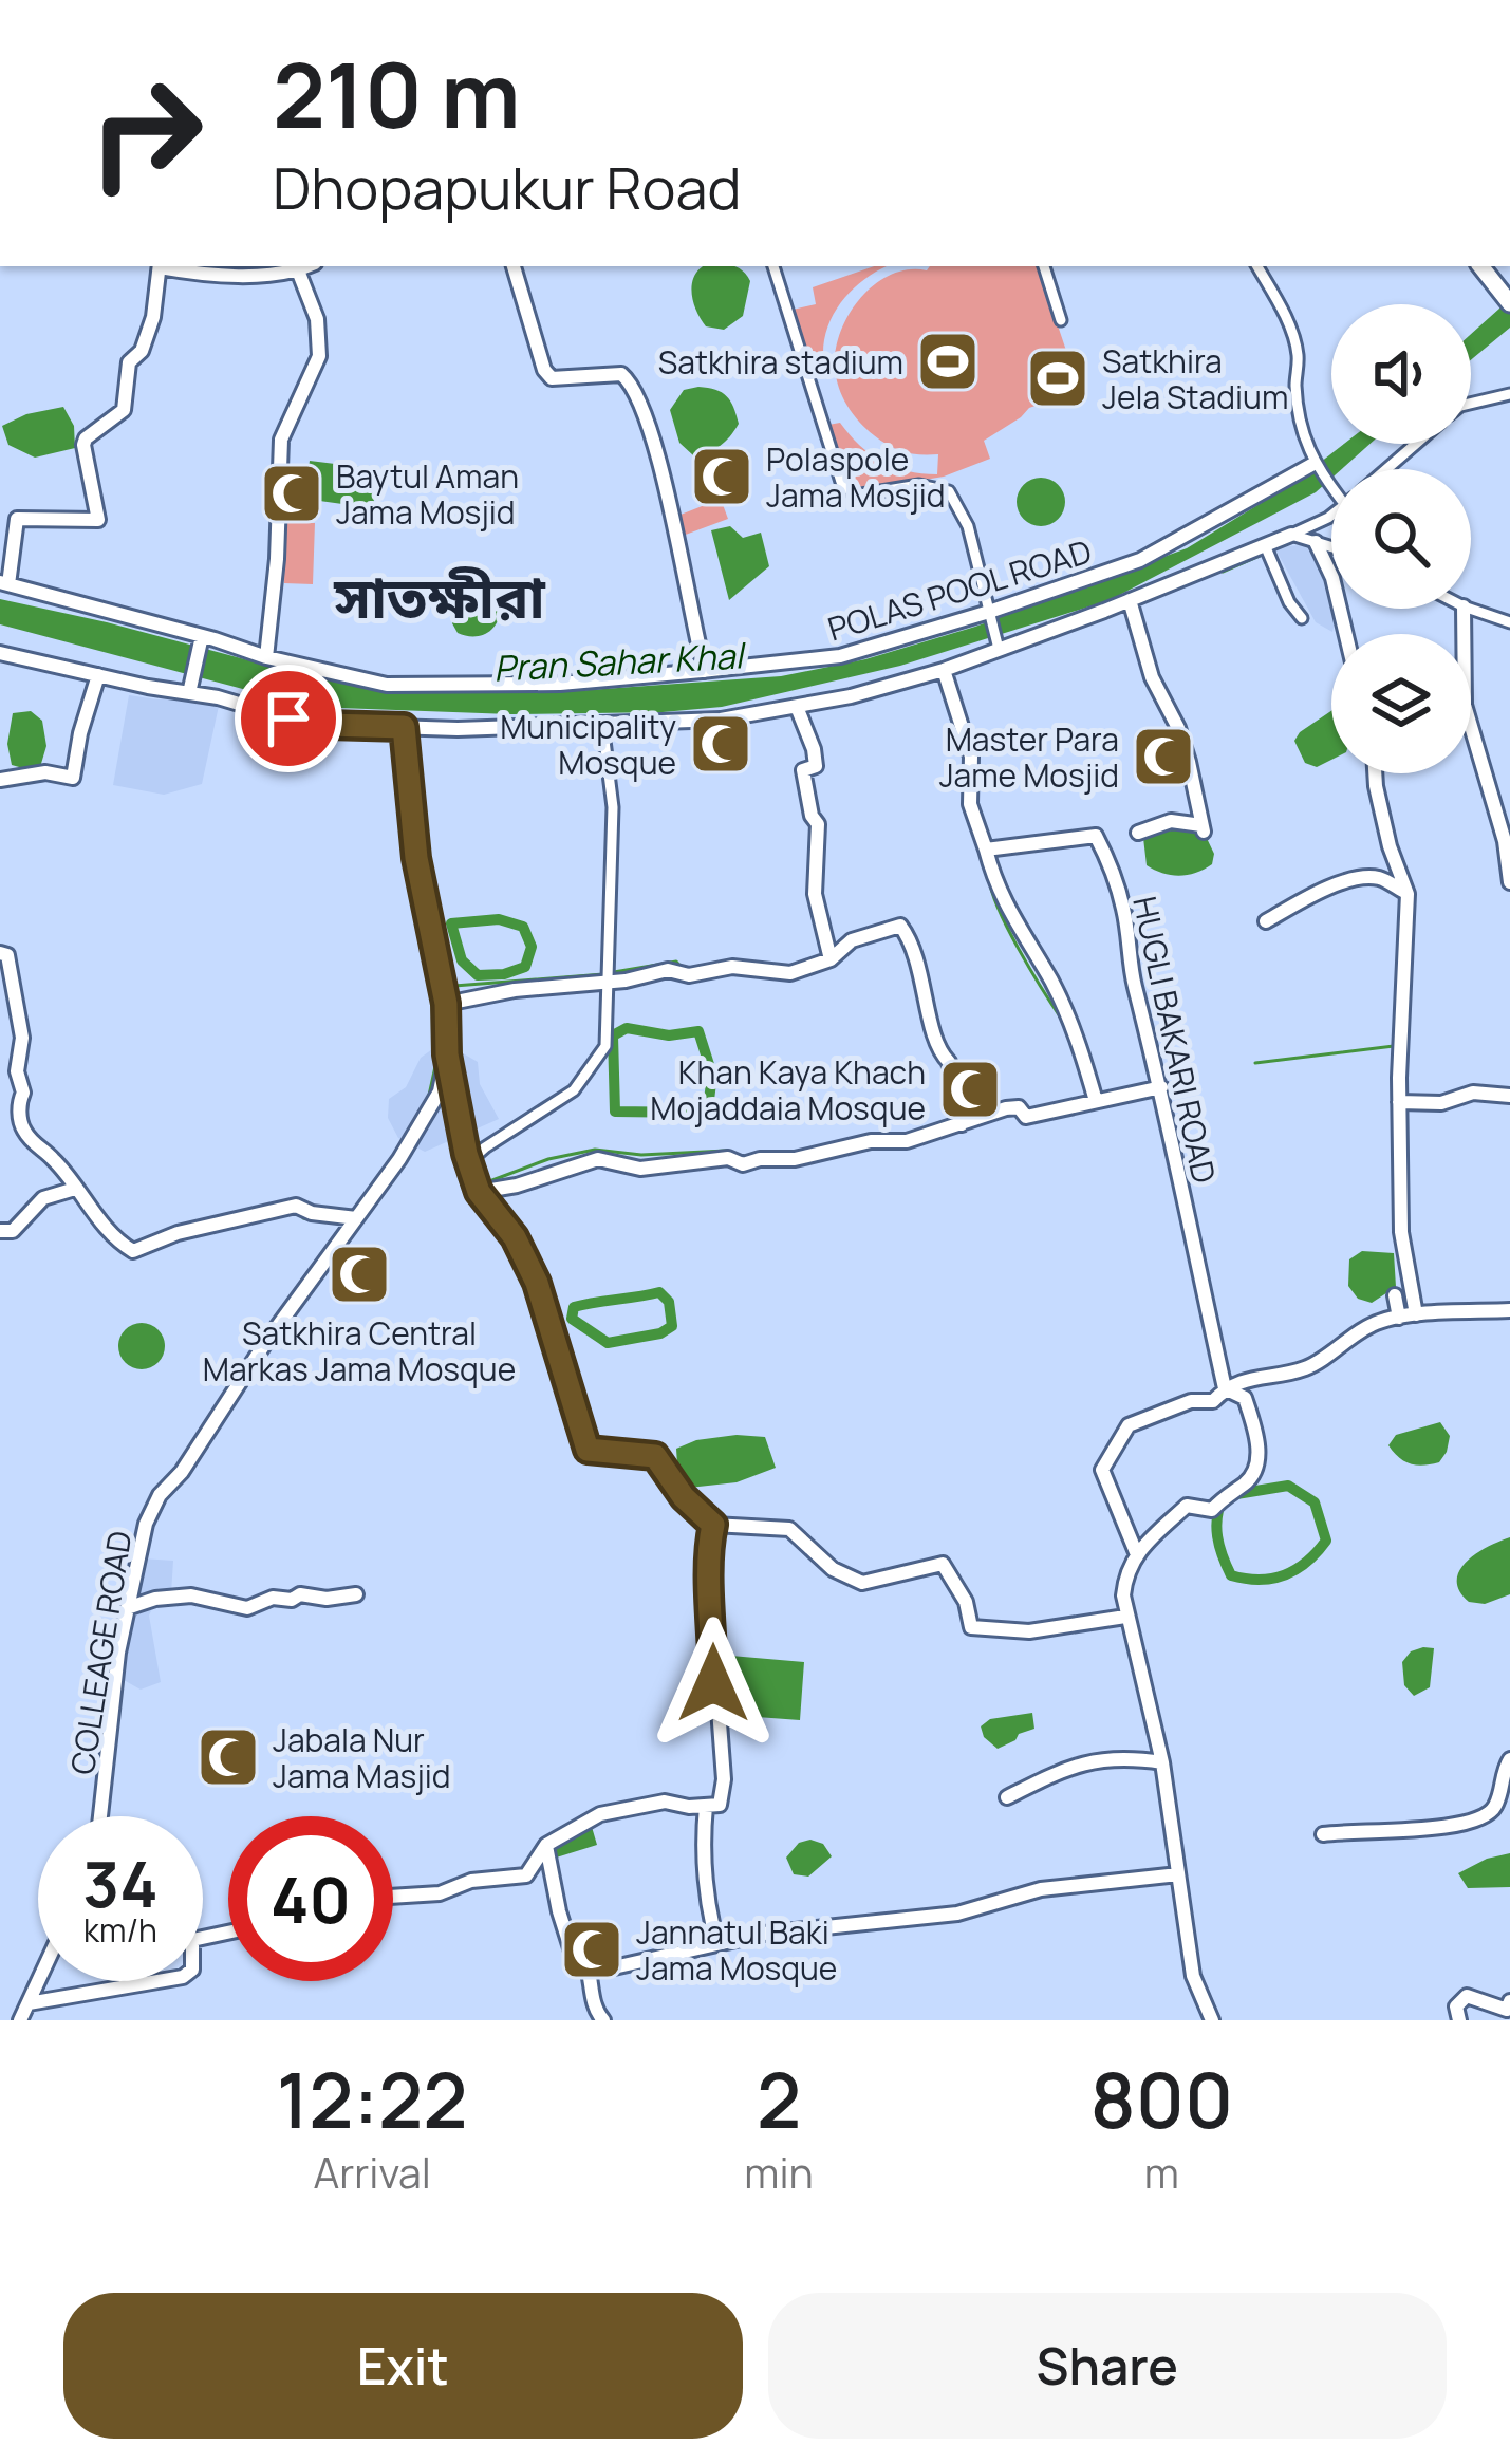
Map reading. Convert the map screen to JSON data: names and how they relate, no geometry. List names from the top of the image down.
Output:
{
  "streets": {
    "street": ["POLAS POOL ROAD", "HUGLI BAKARI ROAD", "COLLEAGE ROAD"]
  },
  "districts": ["সাতক্ষীরা"],
  "water": ["Pran Sahar Khal"],
  "places": {
    "sports": ["Satkhira stadium", "Satkhira Jela Stadium"],
    "mosque": [
      "Polaspole Jama Mosjid",
      "Baytul Aman Jama Mosjid",
      "Municipality Mosque",
      "Master Para Jame Mosjid",
      "Khan Kaya Khach Mojaddaia Mosque",
      "Satkhira Central Markas Jama Mosque",
      "Jabala Nur Jama Masjid",
      "Jannatul Baki Jama Mosque"
    ]
  },
  "page": {
    "turn": ["210 m", "Dhopapukur Road"],
    "speed": "34 km/h",
    "limit": "40",
    "eta": [
      "12:22",
      "Arrival",
      "2",
      "min",
      "800",
      "m"
    ],
    "buttons": ["Exit", "Share"]
  }
}
